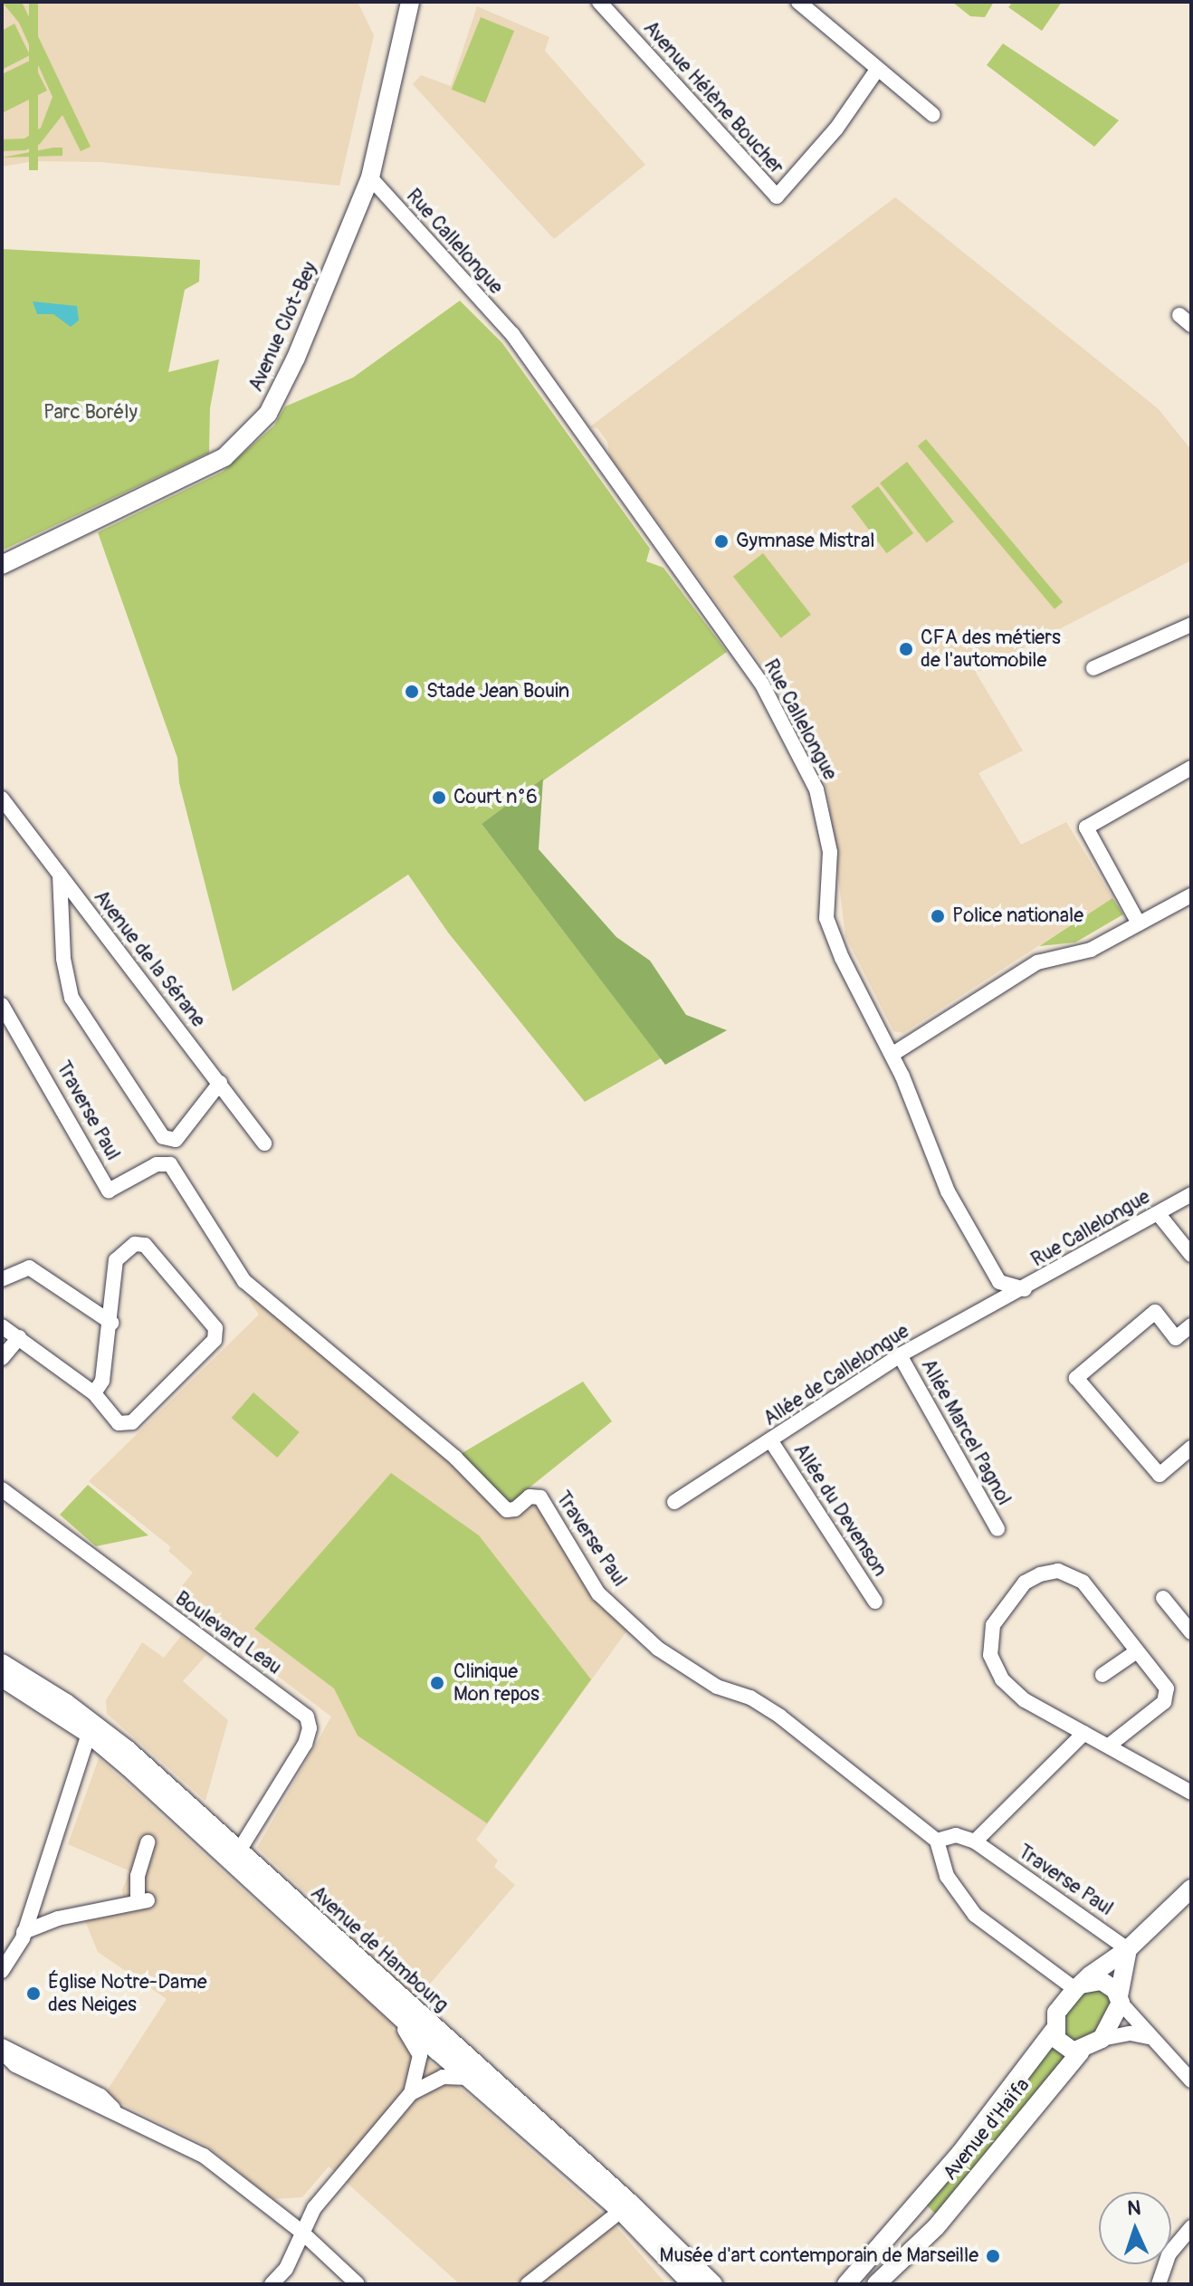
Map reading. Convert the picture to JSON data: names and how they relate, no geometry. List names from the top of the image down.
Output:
{
  "streets": {
    "street": [
      "Avenue Hélène Boucher",
      "Rue Callelongue",
      "Avenue Clot-Bey",
      "Avenue de la Sérane",
      "Traverse Paul",
      "Allée de Callelongue",
      "Allée Marcel Pagnol",
      "Allée du Devenson",
      "Boulevard Leau",
      "Avenue de Hambourg",
      "Avenue d'Haïfa"
    ]
  },
  "crossings": [
    ["Rue Callelongue", "Avenue Clot-Bey"],
    ["Rue Callelongue", "Allée de Callelongue"],
    ["Allée de Callelongue", "Allée Marcel Pagnol"],
    ["Allée de Callelongue", "Allée du Devenson"],
    ["Boulevard Leau", "Avenue de Hambourg"]
  ],
  "parks": ["Parc Borély"],
  "places": [
    "Gymnase Mistral",
    "CFA des métiers de l'automobile",
    "Stade Jean Bouin",
    "Court n°6",
    "Police nationale",
    "Clinique Mon repos",
    "Église Notre-Dame des Neiges",
    "Musée d'art contemporain de Marseille"
  ],
  "north": "top"
}
